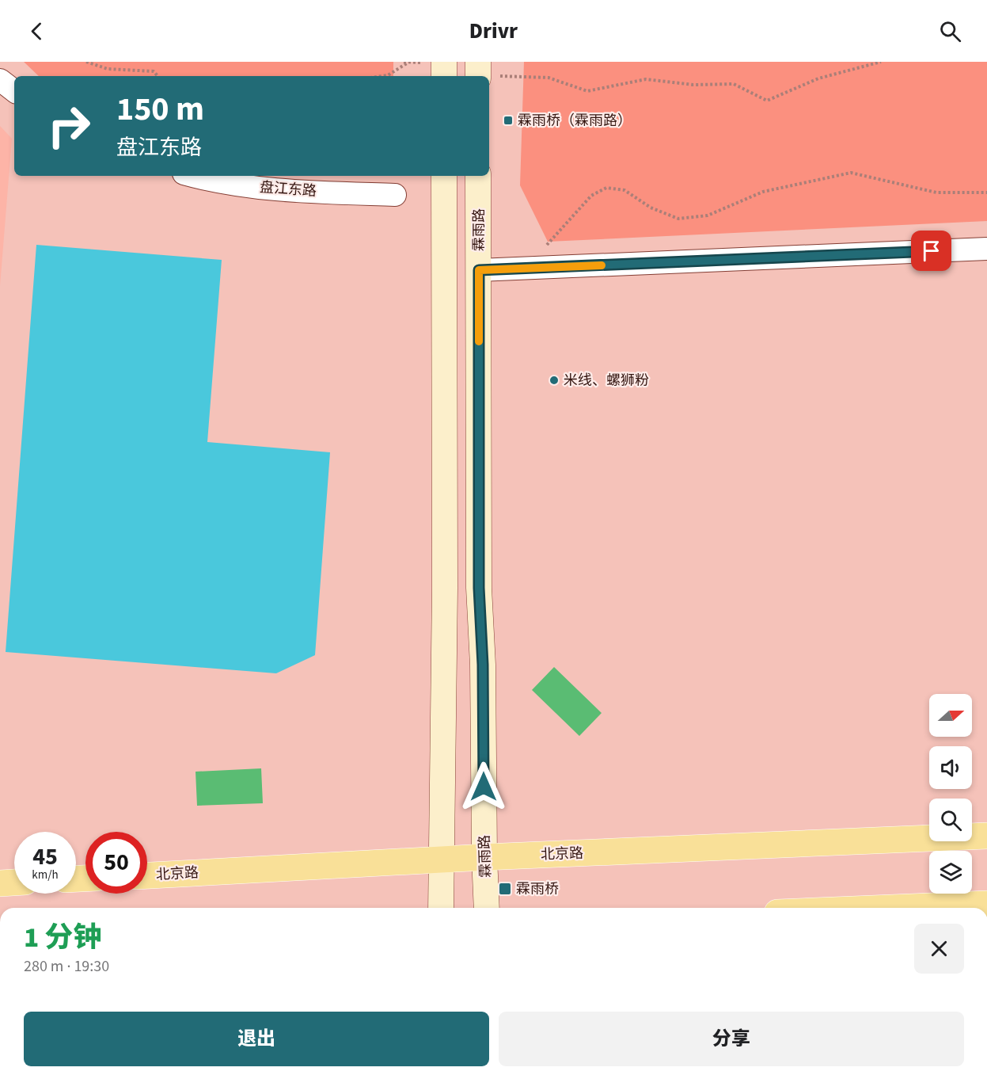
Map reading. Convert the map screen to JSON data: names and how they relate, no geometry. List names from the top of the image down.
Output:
{
  "streets": {
    "main road": ["霖雨路", "北京路"],
    "street": ["盘江东路"]
  },
  "crossings": [
    ["霖雨路", "北京路"]
  ],
  "places": {
    "transit": ["霖雨桥（霖雨路）", "霖雨桥"],
    "other": ["米线、螺狮粉"]
  },
  "north": "right",
  "page": {
    "header": "Drivr",
    "turn": ["150 m", "盘江东路"],
    "speed": "45 km/h",
    "limit": "50",
    "heading": ["1 分钟", "280 m · 19:30"],
    "buttons": ["退出", "分享"]
  }
}
